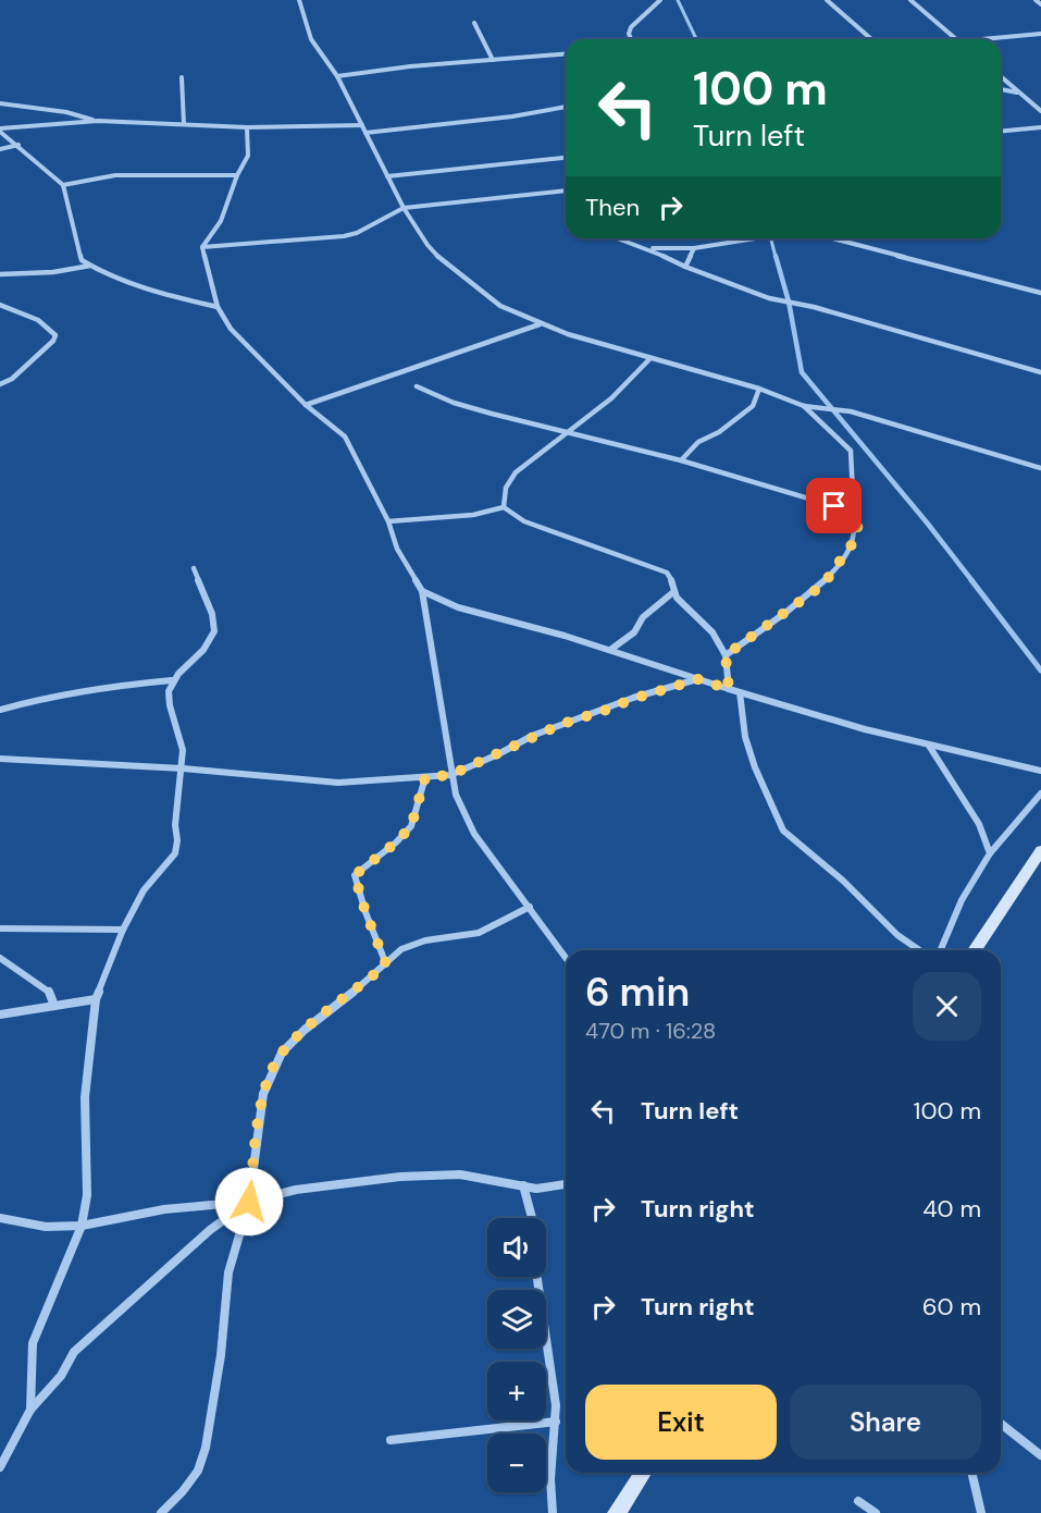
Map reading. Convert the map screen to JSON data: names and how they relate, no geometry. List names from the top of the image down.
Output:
{
  "page": {
    "turn": ["100 m", "Turn left"],
    "then": "Then",
    "heading": ["6 min", "470 m · 16:28"],
    "list": [
      {
        "name": "Turn left",
        "value": "100 m"
      },
      {
        "name": "Turn right",
        "value": "40 m"
      },
      {
        "name": "Turn right",
        "value": "60 m"
      }
    ],
    "map_buttons": ["+", "−"],
    "buttons": ["Exit", "Share"]
  }
}
